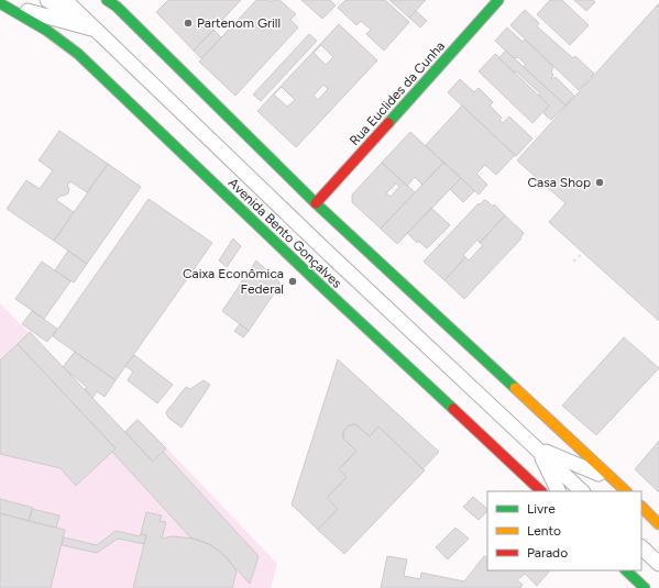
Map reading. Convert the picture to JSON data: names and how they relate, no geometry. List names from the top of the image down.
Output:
{
  "streets": {
    "main road": ["Rua Euclides da Cunha", "Avenida Bento Gonçalves"]
  },
  "places": ["Partenom Grill", "Casa Shop", "Caixa Econômica Federal"],
  "legend": ["Livre", "Lento", "Parado"]
}
